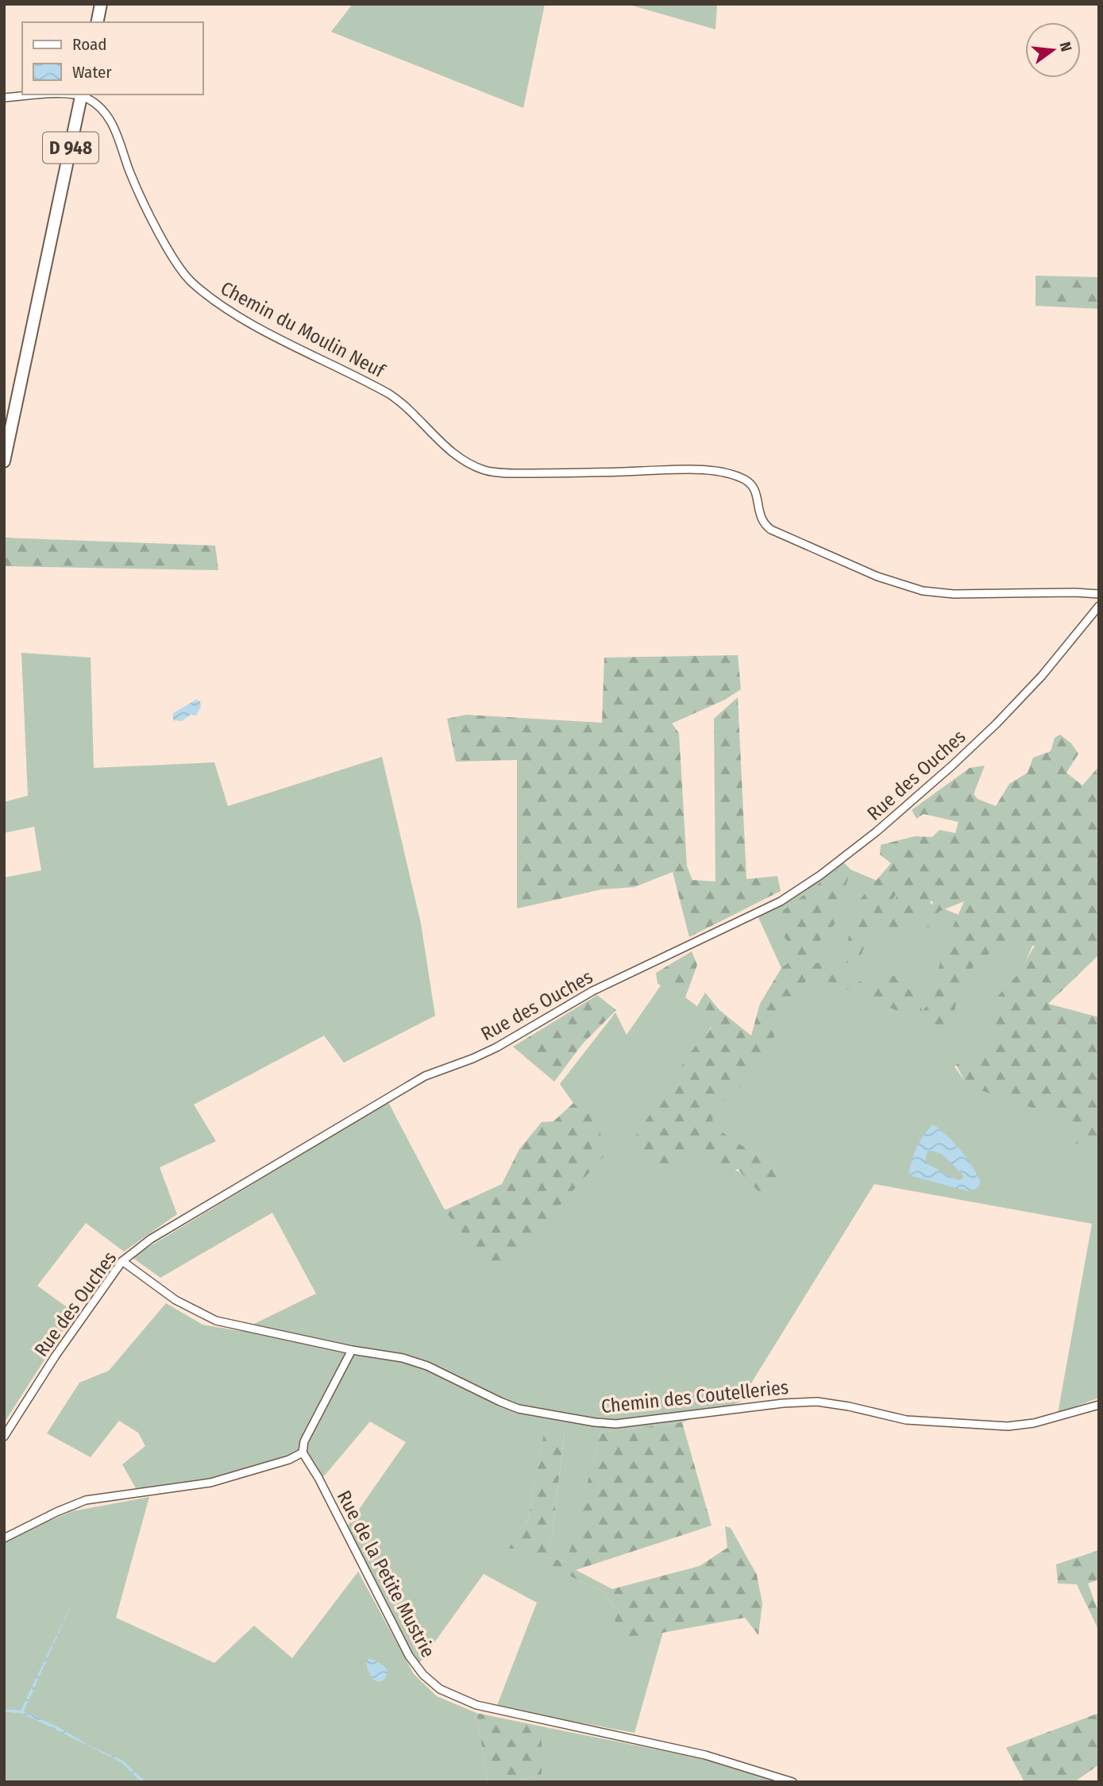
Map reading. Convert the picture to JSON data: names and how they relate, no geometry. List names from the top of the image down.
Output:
{
  "streets": {
    "main road": ["D 948"],
    "street": [
      "Chemin du Moulin Neuf",
      "Rue des Ouches",
      "Chemin des Coutelleries",
      "Rue de la Petite Mustrie"
    ]
  },
  "crossings": [
    ["D 948", "Chemin du Moulin Neuf"],
    ["Rue des Ouches", "Chemin des Coutelleries"]
  ],
  "legend": ["Road", "Water"],
  "north": "right"
}
